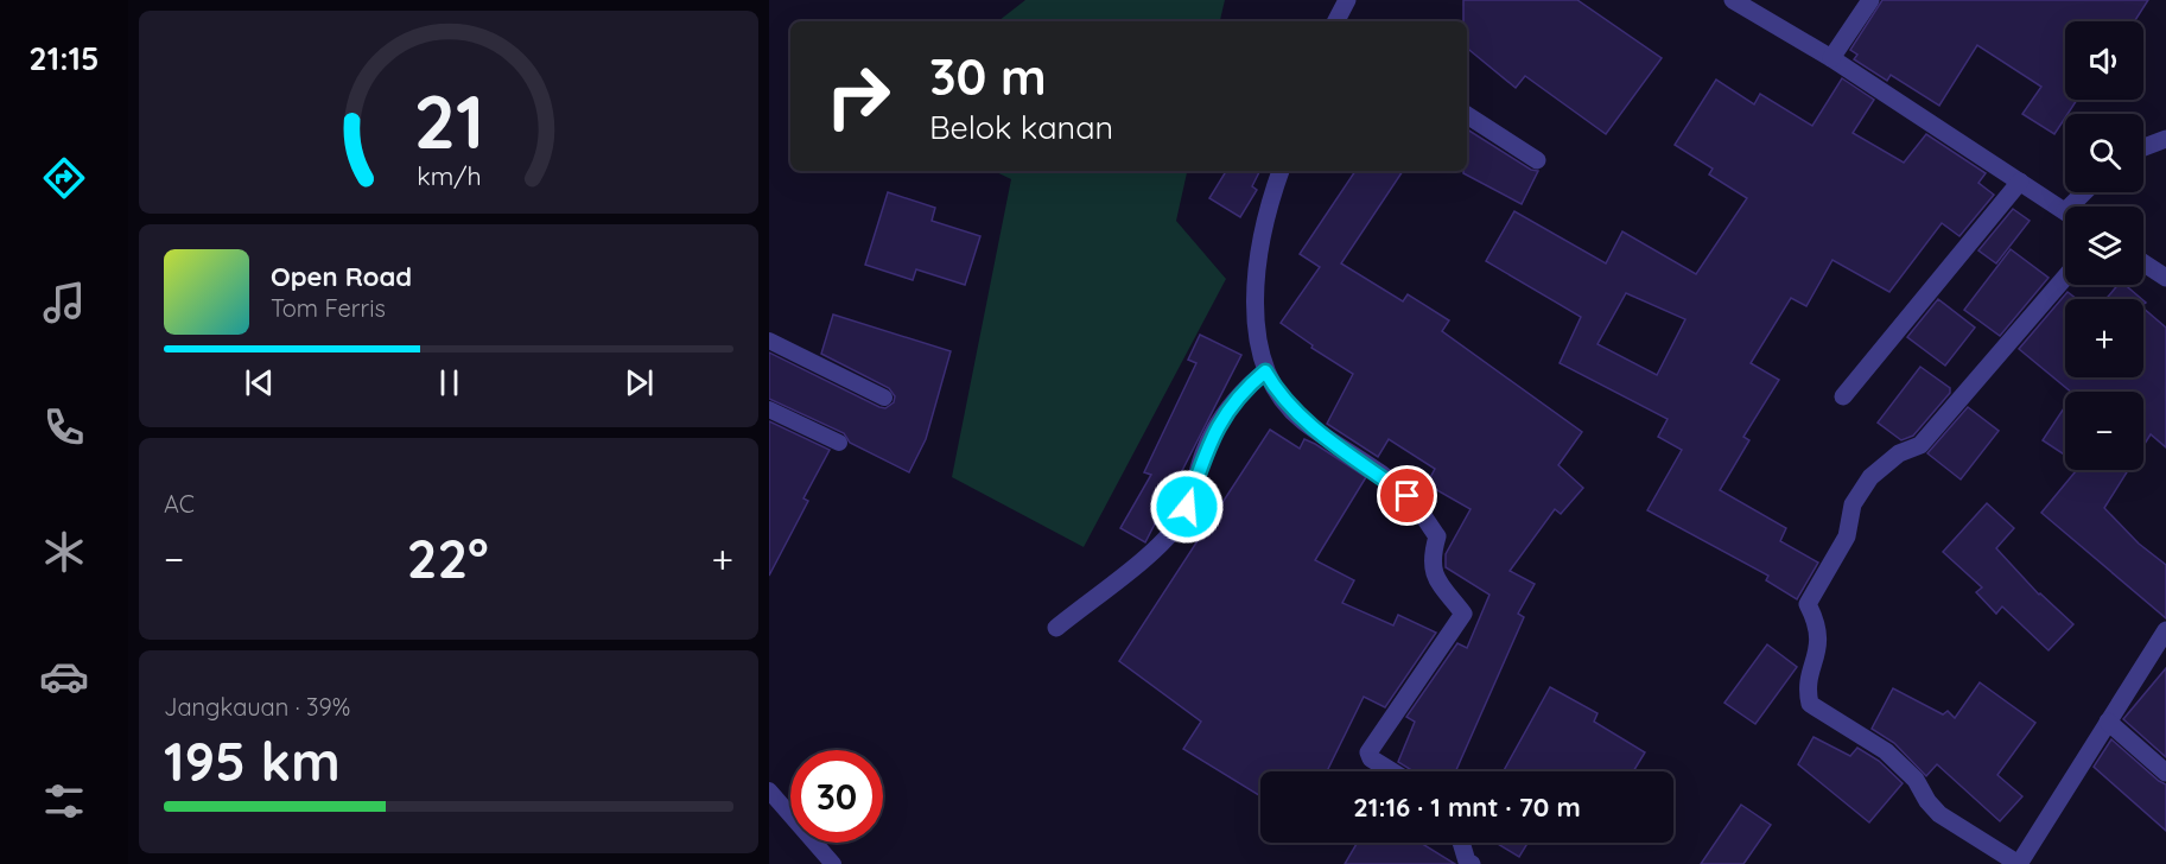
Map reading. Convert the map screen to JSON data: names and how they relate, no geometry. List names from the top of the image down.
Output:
{
  "page": {
    "tabs": "21:15",
    "map_buttons": ["+", "−"],
    "turn": ["30 m", "Belok kanan"],
    "song": ["Open Road", "Tom Ferris"],
    "tile": [
      "AC",
      ["Jangkauan · 39%", "195 km"]
    ],
    "heat": ["−", "22°", "+"],
    "limit": "30",
    "trip": "21:16 · 1 mnt · 70 m",
    "gauge": ["21", "km/h"]
  }
}
